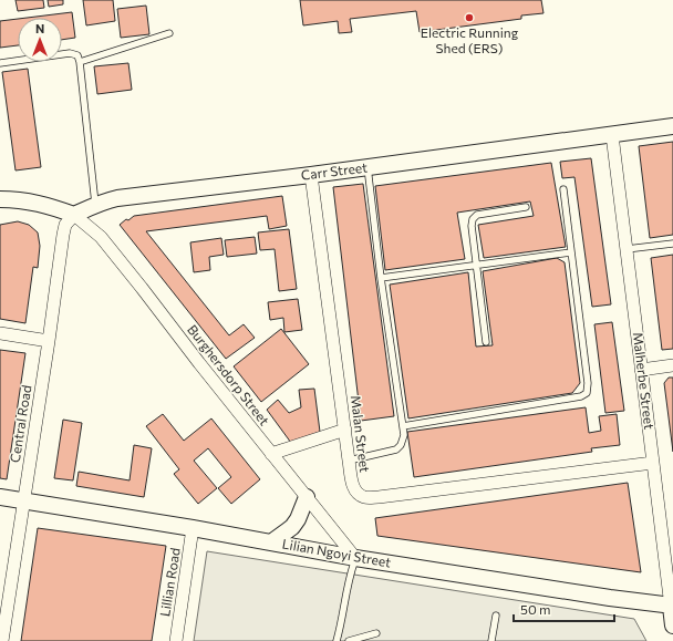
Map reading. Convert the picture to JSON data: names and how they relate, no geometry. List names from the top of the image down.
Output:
{
  "streets": {
    "street": [
      "Carr Street",
      "Burghersdorp Street",
      "Malherbe Street",
      "Central Road",
      "Malan Street",
      "Lilian Ngoyi Street",
      "Lillian Road"
    ]
  },
  "crossings": [
    ["Carr Street", "Burghersdorp Street"],
    ["Carr Street", "Malherbe Street"],
    ["Carr Street", "Central Road"],
    ["Carr Street", "Malan Street"],
    ["Burghersdorp Street", "Central Road"],
    ["Burghersdorp Street", "Lilian Ngoyi Street"],
    ["Malherbe Street", "Malan Street"],
    ["Malherbe Street", "Lilian Ngoyi Street"],
    ["Central Road", "Lilian Ngoyi Street"],
    ["Lilian Ngoyi Street", "Lillian Road"]
  ],
  "places": ["Electric Running Shed (ERS)"],
  "scale_bar": "50 m",
  "north": "top"
}
